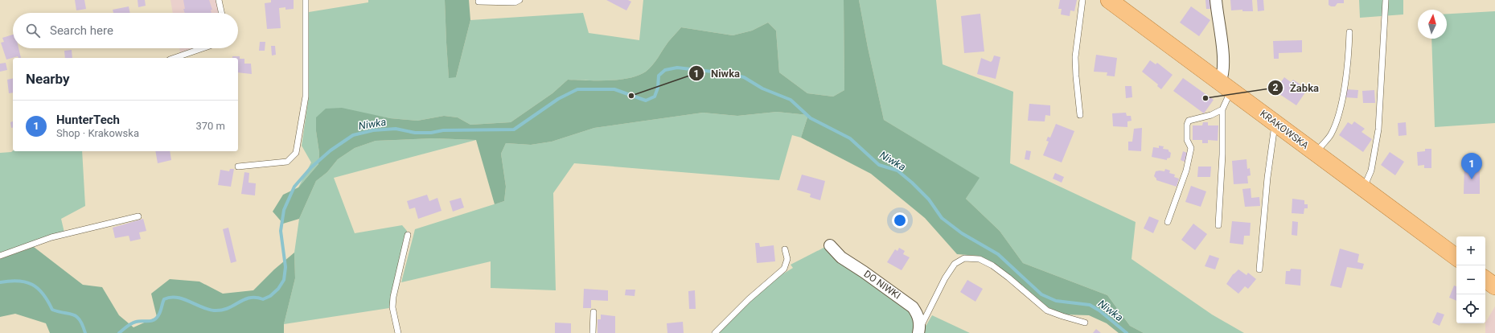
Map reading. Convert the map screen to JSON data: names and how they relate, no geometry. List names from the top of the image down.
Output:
{
  "streets": {
    "main road": ["KRAKOWSKA"],
    "street": ["DO NIWKI"]
  },
  "water": ["Niwka"],
  "places": ["Niwka", "Żabka"],
  "north": "top",
  "page": {
    "search": "Search here",
    "heading": "Nearby",
    "list": [
      {
        "mark": "1",
        "name": "HunterTech",
        "note": "Shop · Krakowska",
        "value": "370 m"
      }
    ],
    "pins": "1",
    "map_buttons": ["+", "−"]
  }
}
